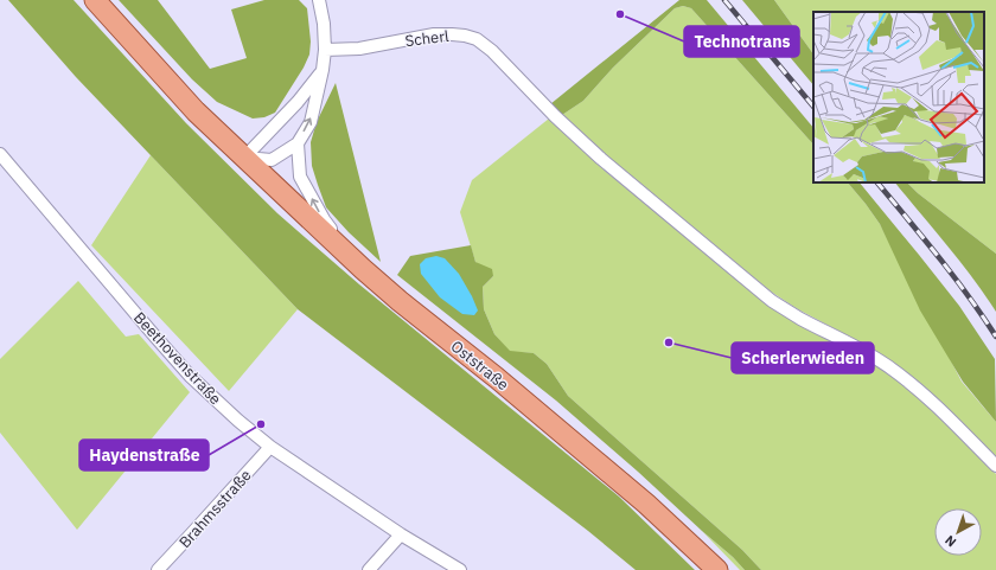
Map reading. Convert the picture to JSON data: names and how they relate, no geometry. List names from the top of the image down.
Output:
{
  "streets": {
    "main road": ["Oststraße"],
    "street": ["Scherl", "Beethovenstraße", "Brahmsstraße"]
  },
  "crossings": [
    ["Beethovenstraße", "Brahmsstraße"]
  ],
  "places": ["Technotrans", "Scherlerwieden", "Haydenstraße"],
  "north": "bottom left"
}
